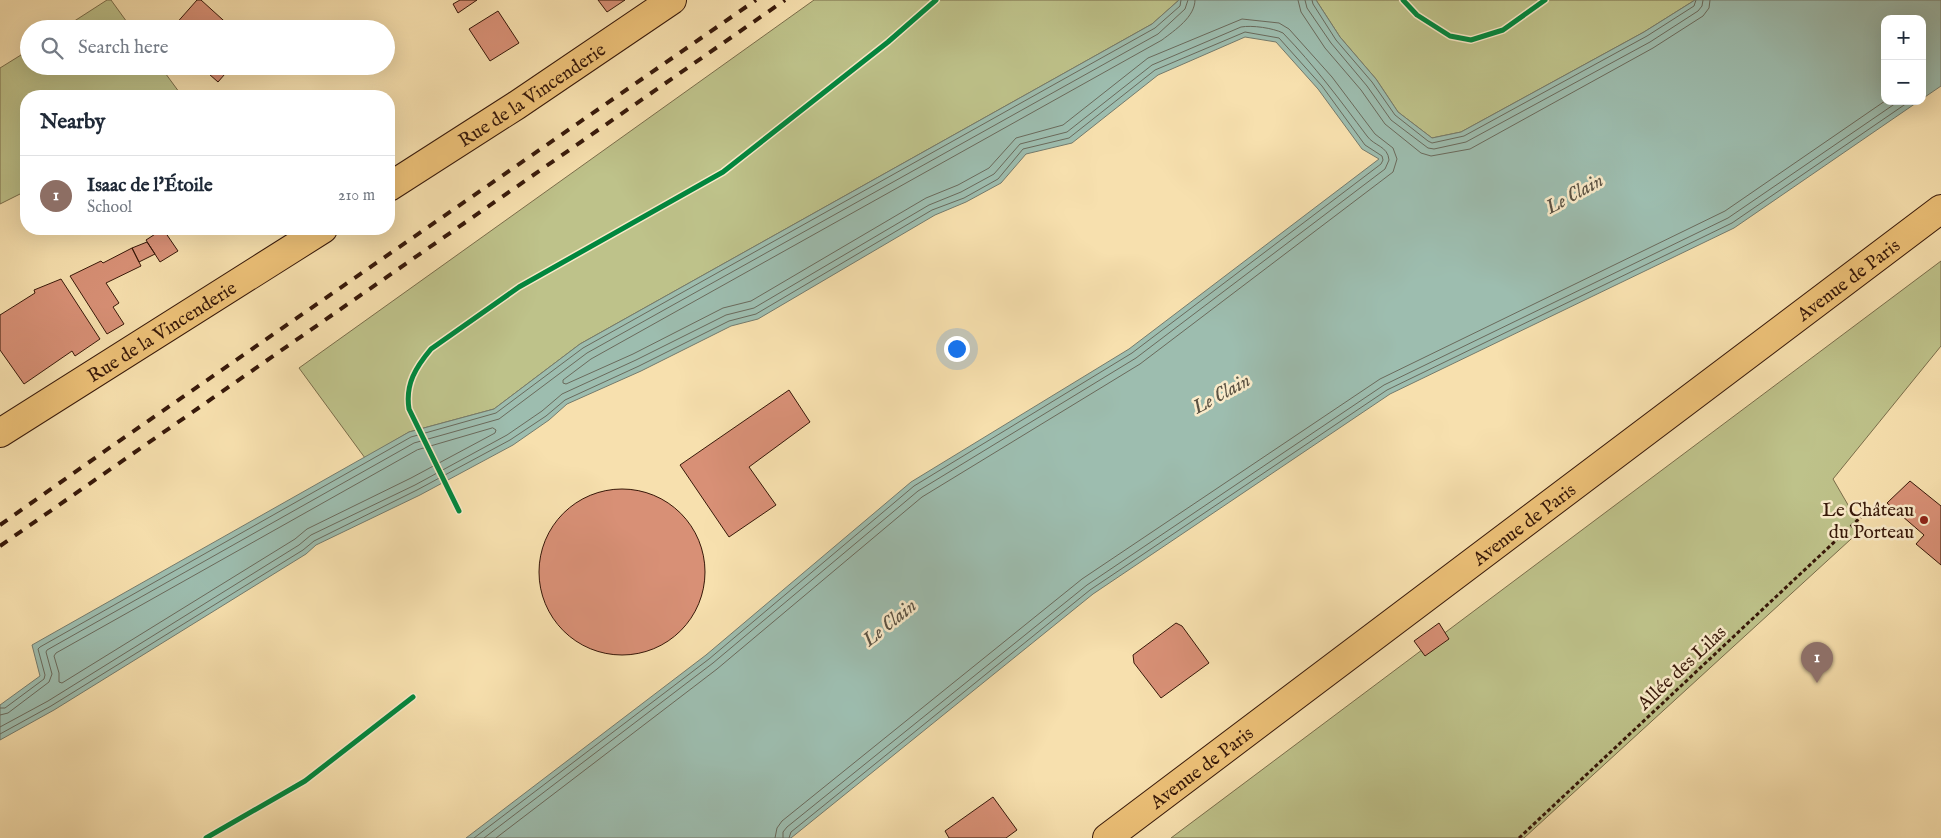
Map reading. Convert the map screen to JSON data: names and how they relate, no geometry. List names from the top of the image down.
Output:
{
  "streets": {
    "main road": ["Rue de la Vincenderie", "Avenue de Paris"],
    "path": ["Allée des Lilas"]
  },
  "water": ["Le Clain"],
  "places": ["Le Château du Porteau"],
  "page": {
    "map_buttons": ["+", "−"],
    "search": "Search here",
    "heading": "Nearby",
    "list": [
      {
        "mark": "1",
        "name": "Isaac de l'Étoile",
        "note": "School",
        "value": "210 m"
      }
    ],
    "pins": "1"
  }
}
